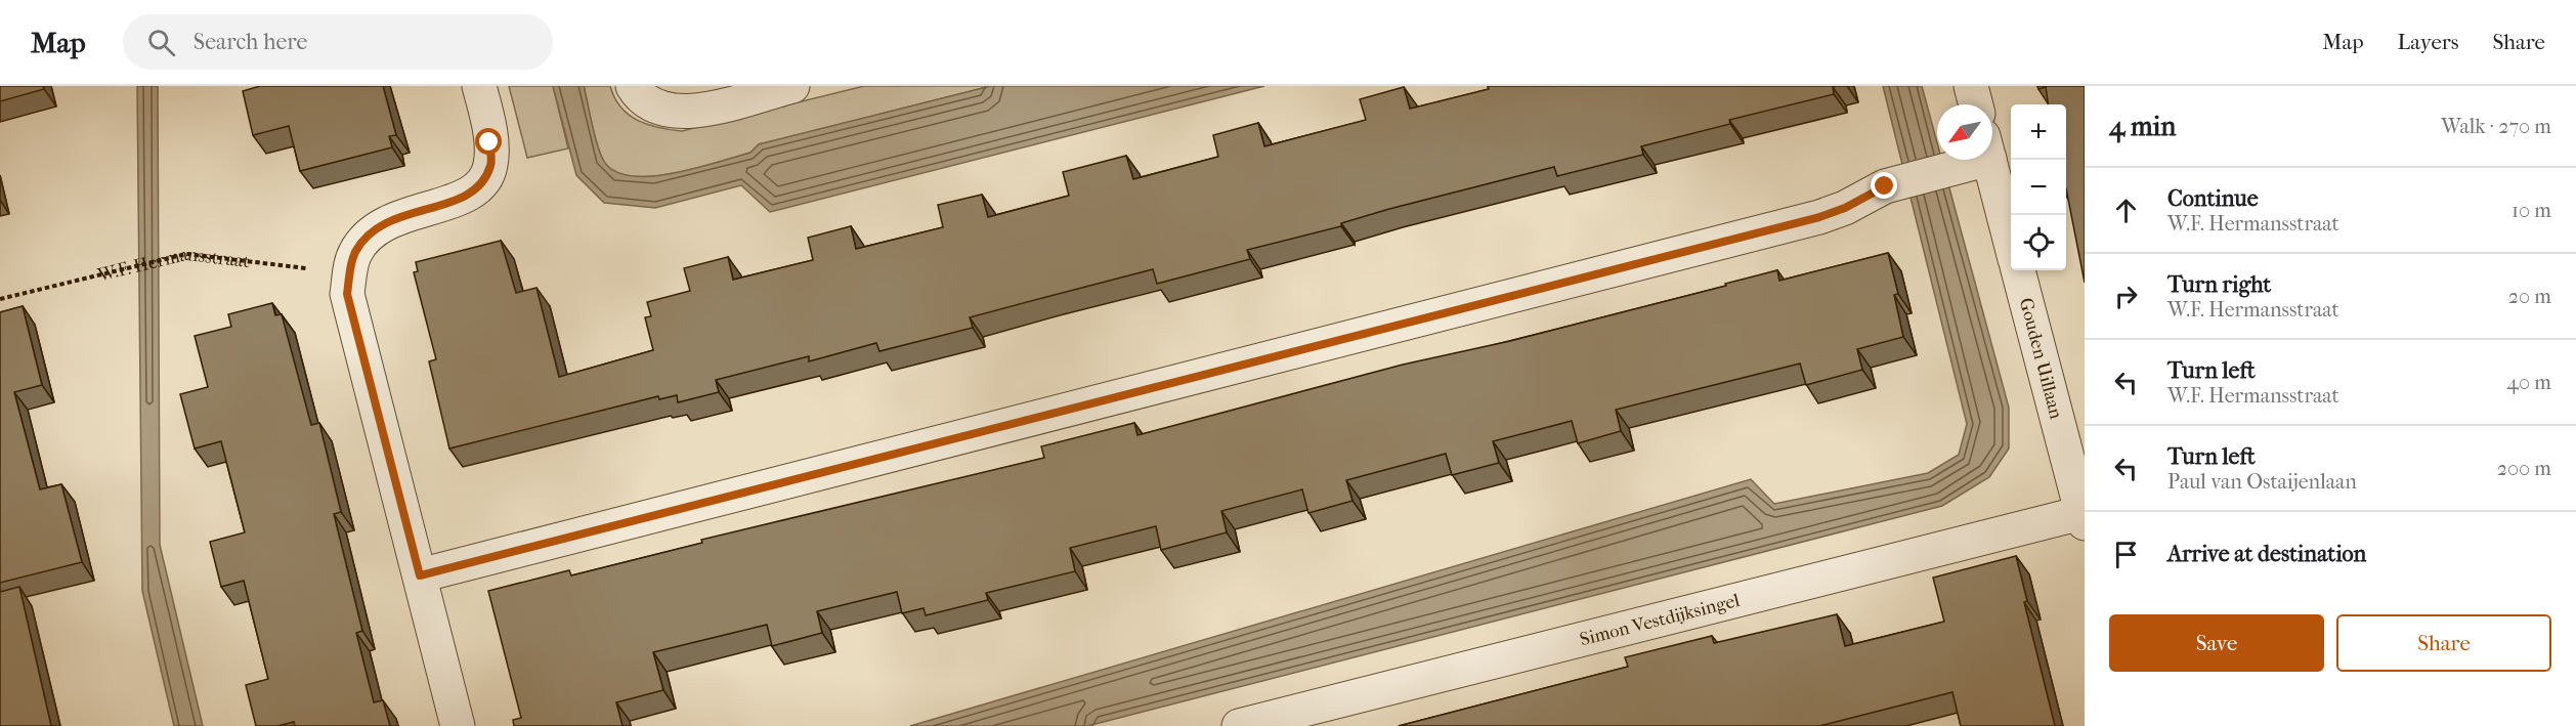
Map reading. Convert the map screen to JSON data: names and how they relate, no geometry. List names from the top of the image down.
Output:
{
  "streets": {
    "street": ["Gouden Uillaan", "Simon Vestdijksingel"],
    "path": ["W.F. Hermansstraat"]
  },
  "crossings": [
    ["Gouden Uillaan", "Simon Vestdijksingel"]
  ],
  "north": "bottom left",
  "page": {
    "header": "Map",
    "search": "Search here",
    "nav": ["Map", "Layers", "Share"],
    "heading": ["4 min", "Walk · 270 m"],
    "map_buttons": ["+", "−"],
    "list": [
      ["Continue", "W.F. Hermansstraat", "10 m"],
      ["Turn right", "W.F. Hermansstraat", "20 m"],
      ["Turn left", "W.F. Hermansstraat", "40 m"],
      ["Turn left", "Paul van Ostaijenlaan", "200 m"],
      "Arrive at destination"
    ],
    "buttons": ["Save", "Share"]
  }
}
